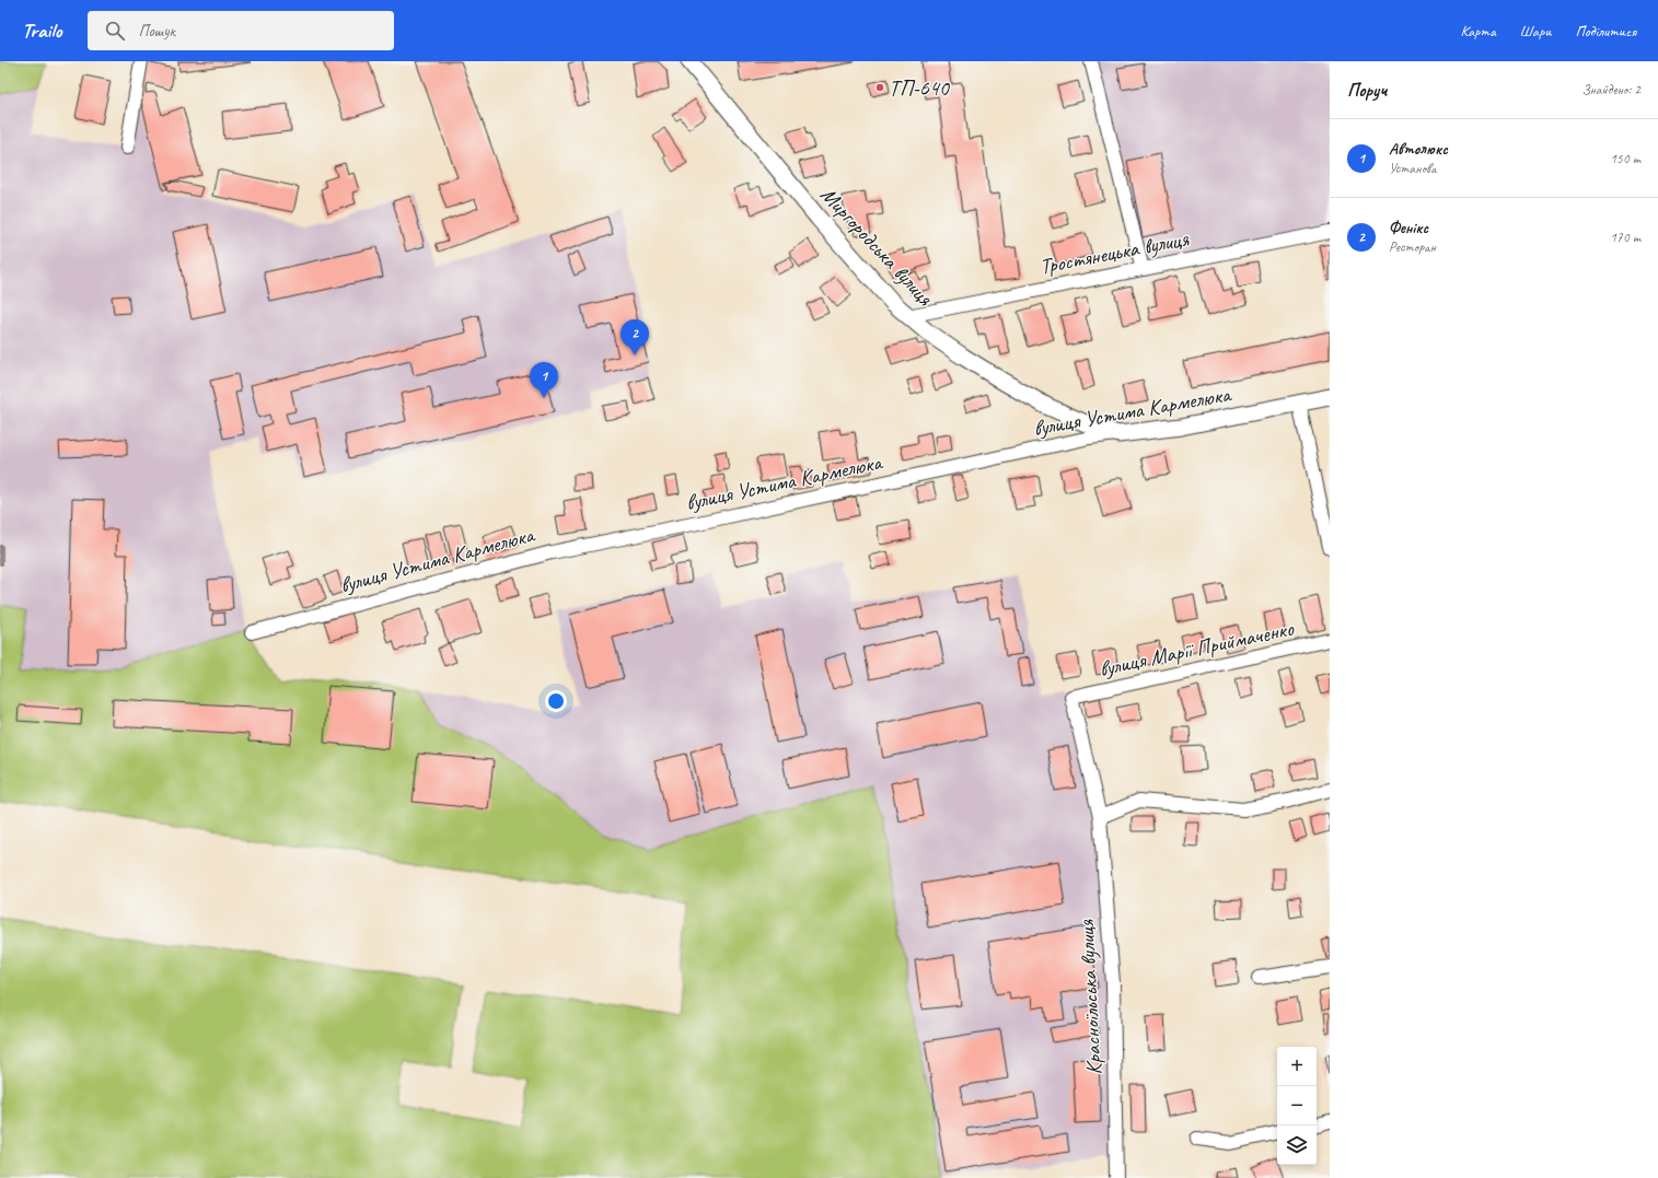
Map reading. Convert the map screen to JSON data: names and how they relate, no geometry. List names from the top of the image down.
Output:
{
  "streets": {
    "main road": ["Миргородська вулиця", "вулиця Устима Кармелюка"],
    "street": ["Тростянецька вулиця", "вулиця Марії Приймаченко", "Красноїльська вулиця"]
  },
  "crossings": [
    ["Миргородська вулиця", "Тростянецька вулиця"],
    ["Миргородська вулиця", "вулиця Устима Кармелюка"],
    ["вулиця Марії Приймаченко", "Красноїльська вулиця"]
  ],
  "places": ["ТП-640"],
  "page": {
    "header": "Trailo",
    "search": "Пошук",
    "nav": ["Карта", "Шари", "Поділитися"],
    "heading": ["Поруч", "Знайдено: 2"],
    "list": [
      {
        "mark": "1",
        "name": "Автолюкс",
        "note": "Установа",
        "value": "150 m"
      },
      {
        "mark": "2",
        "name": "Фенікс",
        "note": "Ресторан",
        "value": "170 m"
      }
    ],
    "pins": ["2", "1"],
    "map_buttons": ["+", "−"]
  }
}
